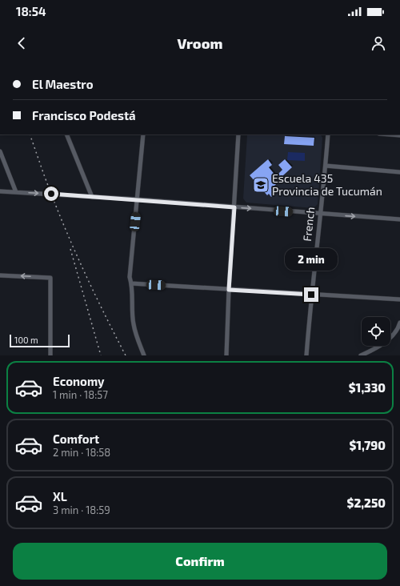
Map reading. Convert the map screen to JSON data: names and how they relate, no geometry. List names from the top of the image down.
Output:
{
  "streets": {
    "street": ["French"]
  },
  "places": {
    "school or university": ["Escuela 435 Provincia de Tucumán"]
  },
  "scale_bar": "100 m",
  "page": {
    "status": "18:54",
    "header": "Vroom",
    "banner": ["El Maestro", "Francisco Podestá"],
    "bubble": "2 min",
    "scale": "100 m",
    "list": [
      {
        "name": "Economy",
        "note": "1 min · 18:57",
        "value": "$1,330"
      },
      {
        "name": "Comfort",
        "note": "2 min · 18:58",
        "value": "$1,790"
      },
      {
        "name": "XL",
        "note": "3 min · 18:59",
        "value": "$2,250"
      }
    ],
    "buttons": "Confirm"
  }
}
